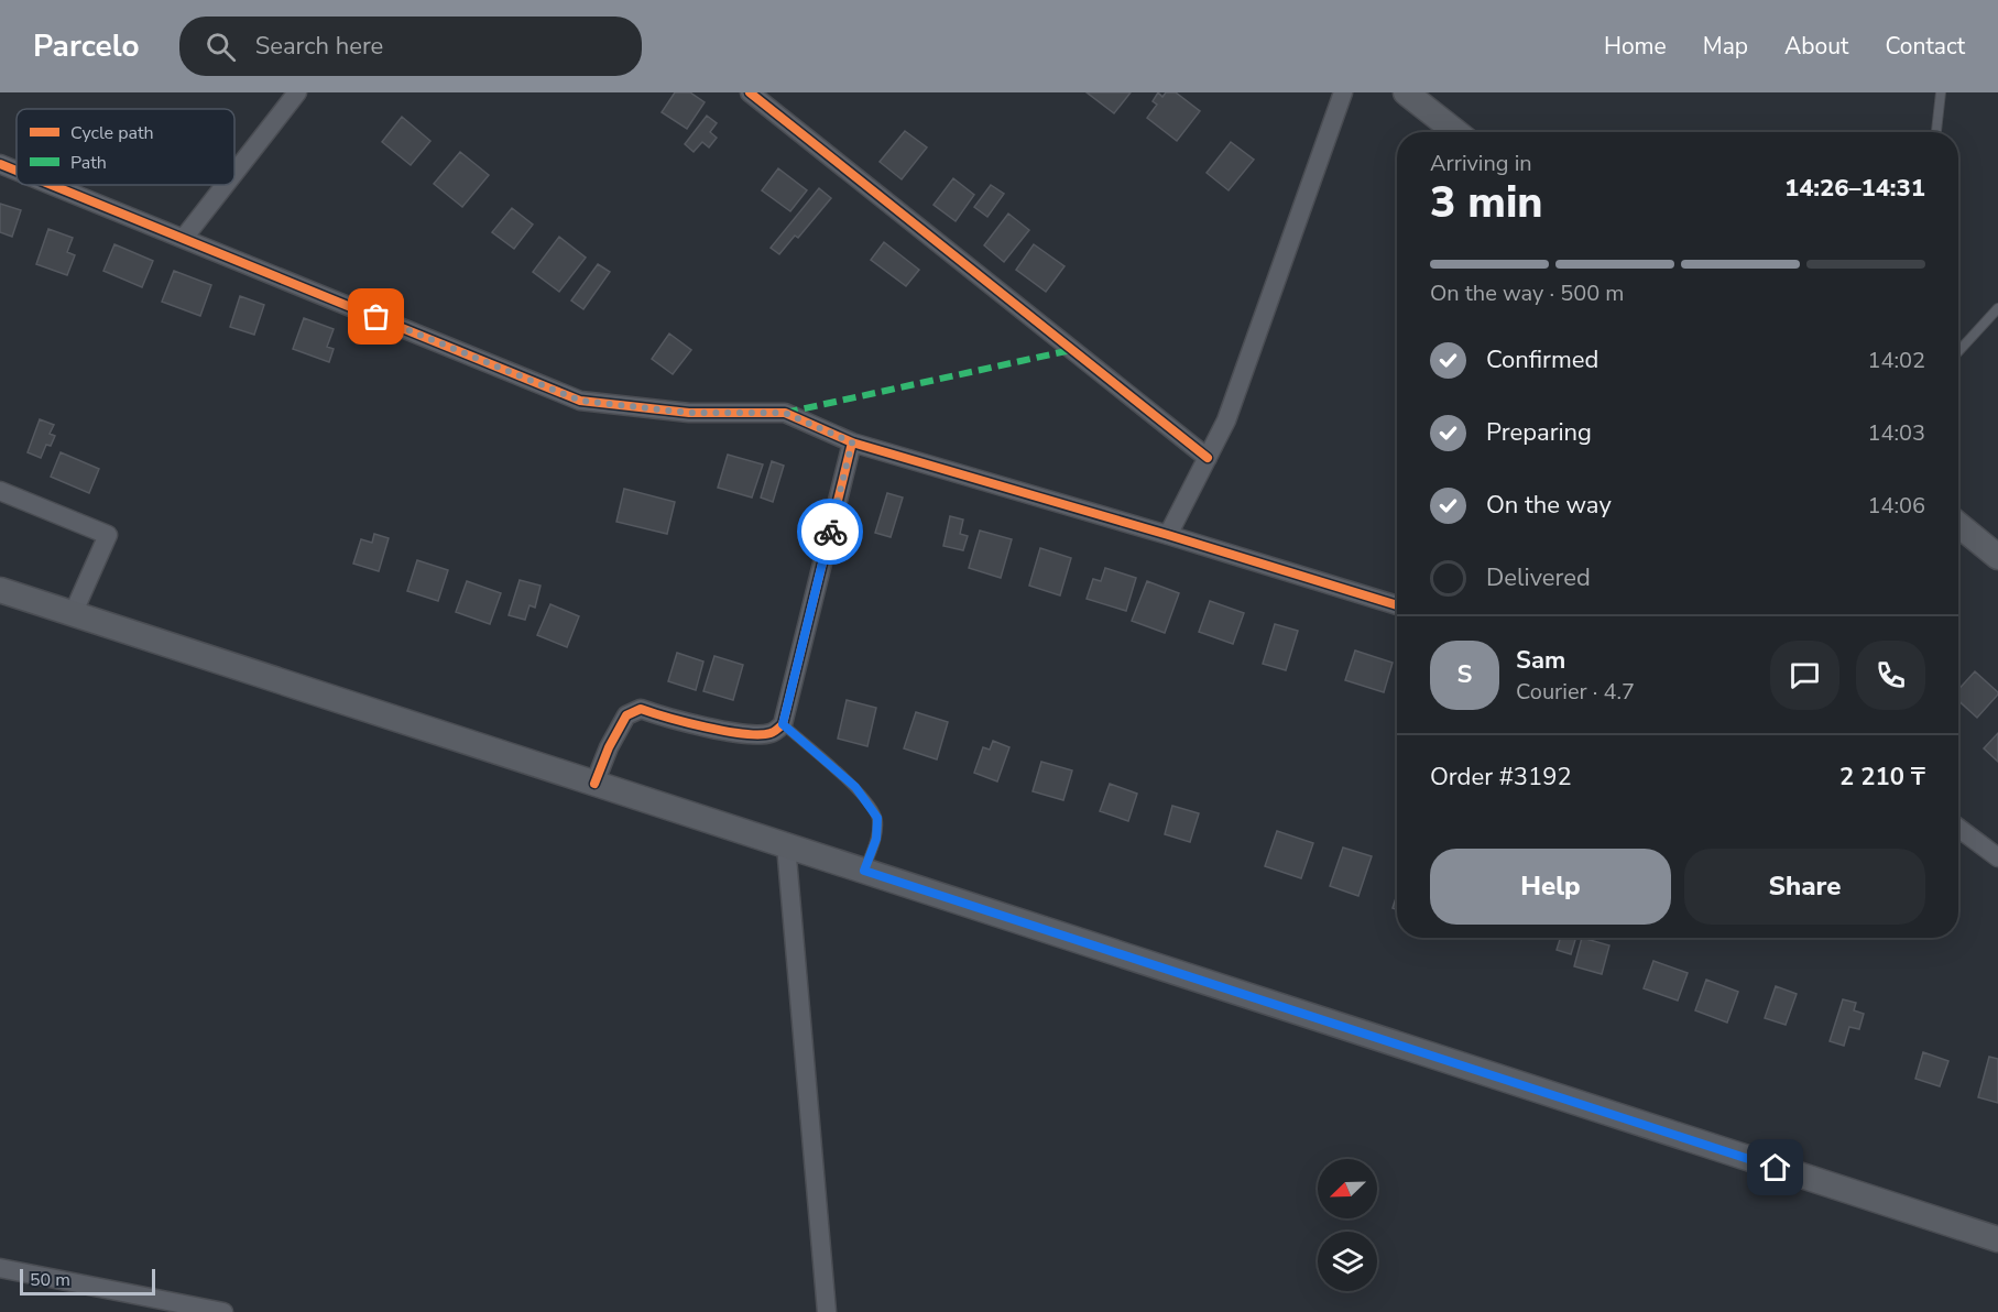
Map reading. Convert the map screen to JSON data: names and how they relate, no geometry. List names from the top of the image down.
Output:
{
  "legend": ["Cycle path", "Path"],
  "scale_bar": "50 m",
  "north": "bottom left",
  "page": {
    "header": "Parcelo",
    "search": "Search here",
    "nav": [
      "Home",
      "Map",
      "About",
      "Contact"
    ],
    "heading": ["3 min", "Arriving in", "14:26–14:31"],
    "panel": [
      "Sam",
      "Courier · 4.7",
      "Order #3192",
      "2 210 ₸"
    ],
    "bar": "On the way · 500 m",
    "list": [
      ["Confirmed", "14:02"],
      ["Preparing", "14:03"],
      ["On the way", "14:06"],
      "Delivered"
    ],
    "round": "S",
    "buttons": ["Help", "Share"],
    "scale": "50 m"
  }
}
